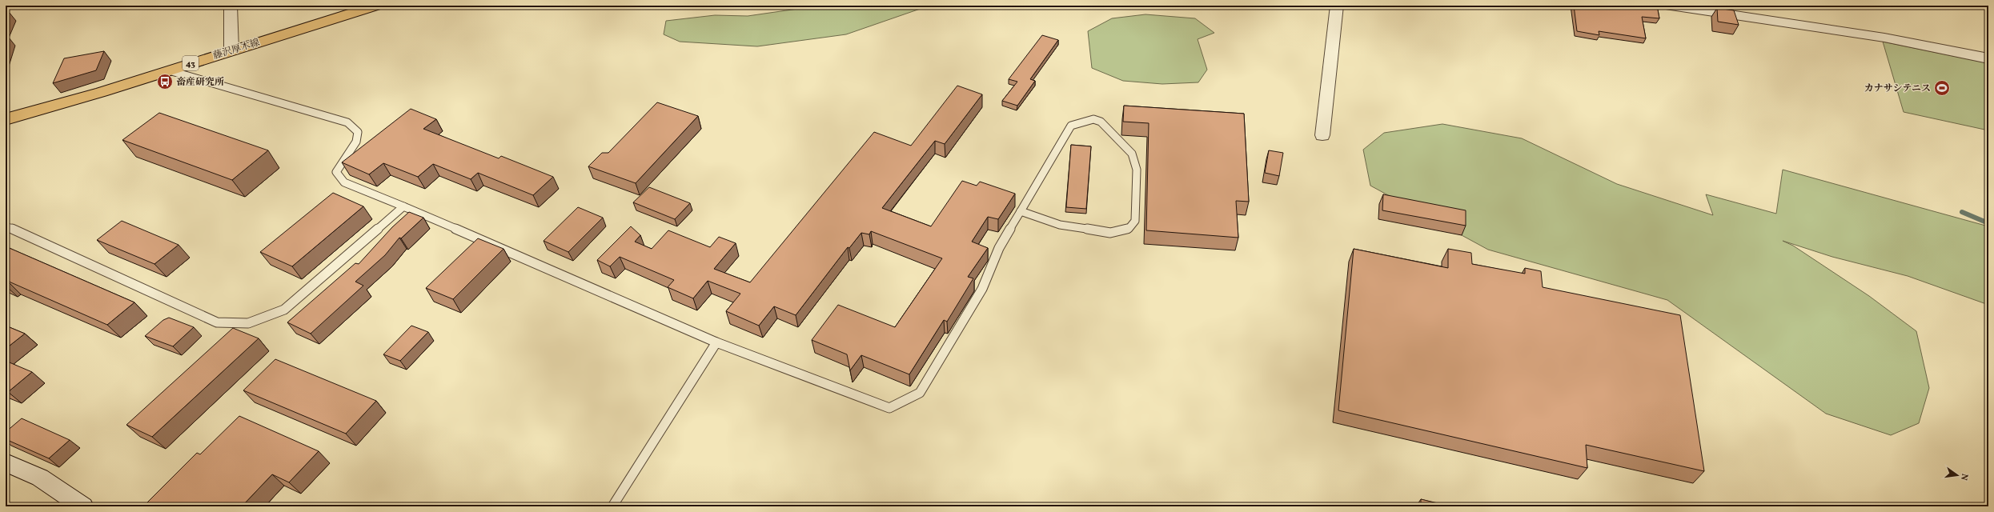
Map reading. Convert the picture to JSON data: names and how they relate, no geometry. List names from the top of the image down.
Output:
{
  "streets": {
    "main road": ["藤沢厚木線", "43"]
  },
  "places": {
    "bus stop": ["畜産研究所"],
    "sports": ["カナサシテニス"]
  },
  "north": "right"
}
